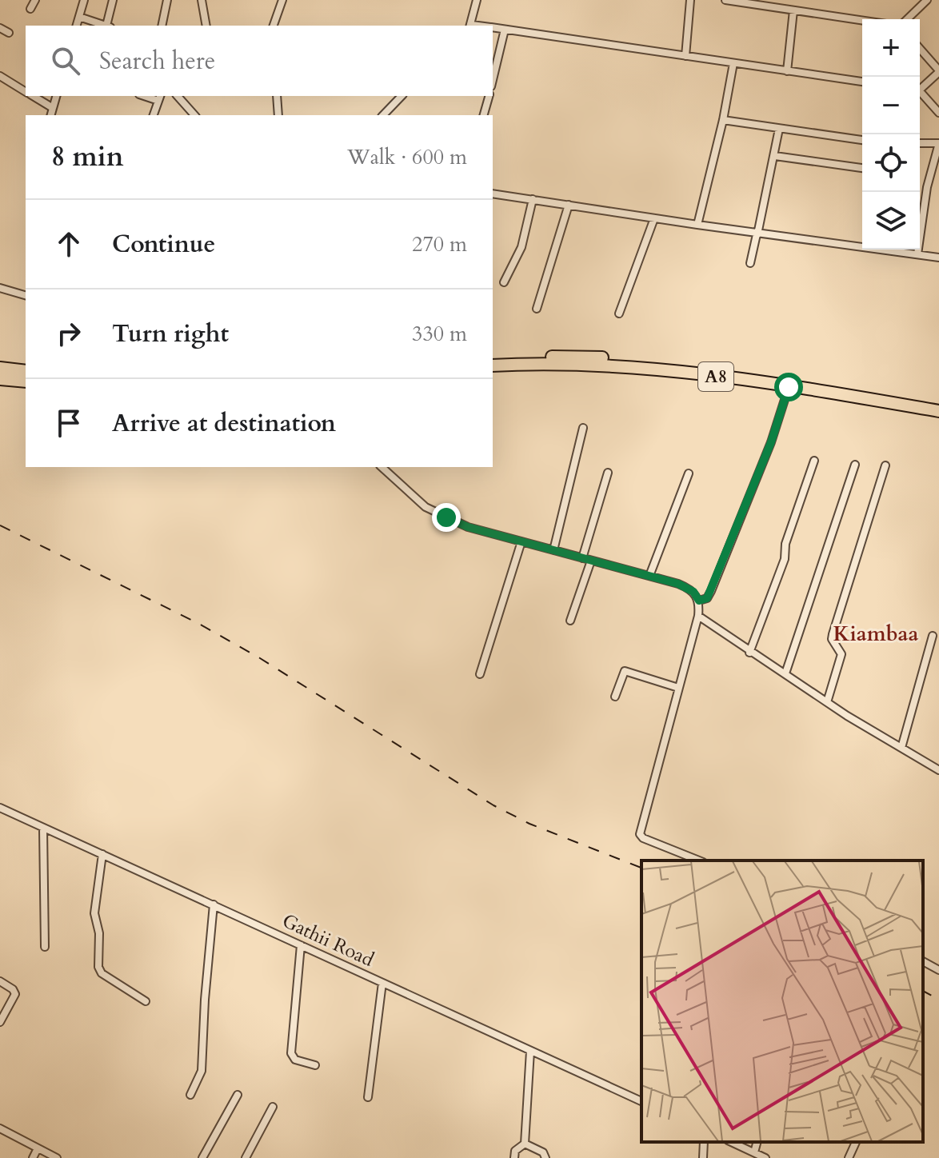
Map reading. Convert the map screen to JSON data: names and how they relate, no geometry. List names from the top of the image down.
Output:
{
  "streets": {
    "highway": ["A8"],
    "street": ["Gathii Road"]
  },
  "districts": ["Kiambaa"],
  "page": {
    "map_buttons": ["+", "−"],
    "search": "Search here",
    "heading": ["8 min", "Walk · 600 m"],
    "list": [
      ["Continue", "270 m"],
      ["Turn right", "330 m"],
      "Arrive at destination"
    ]
  }
}
